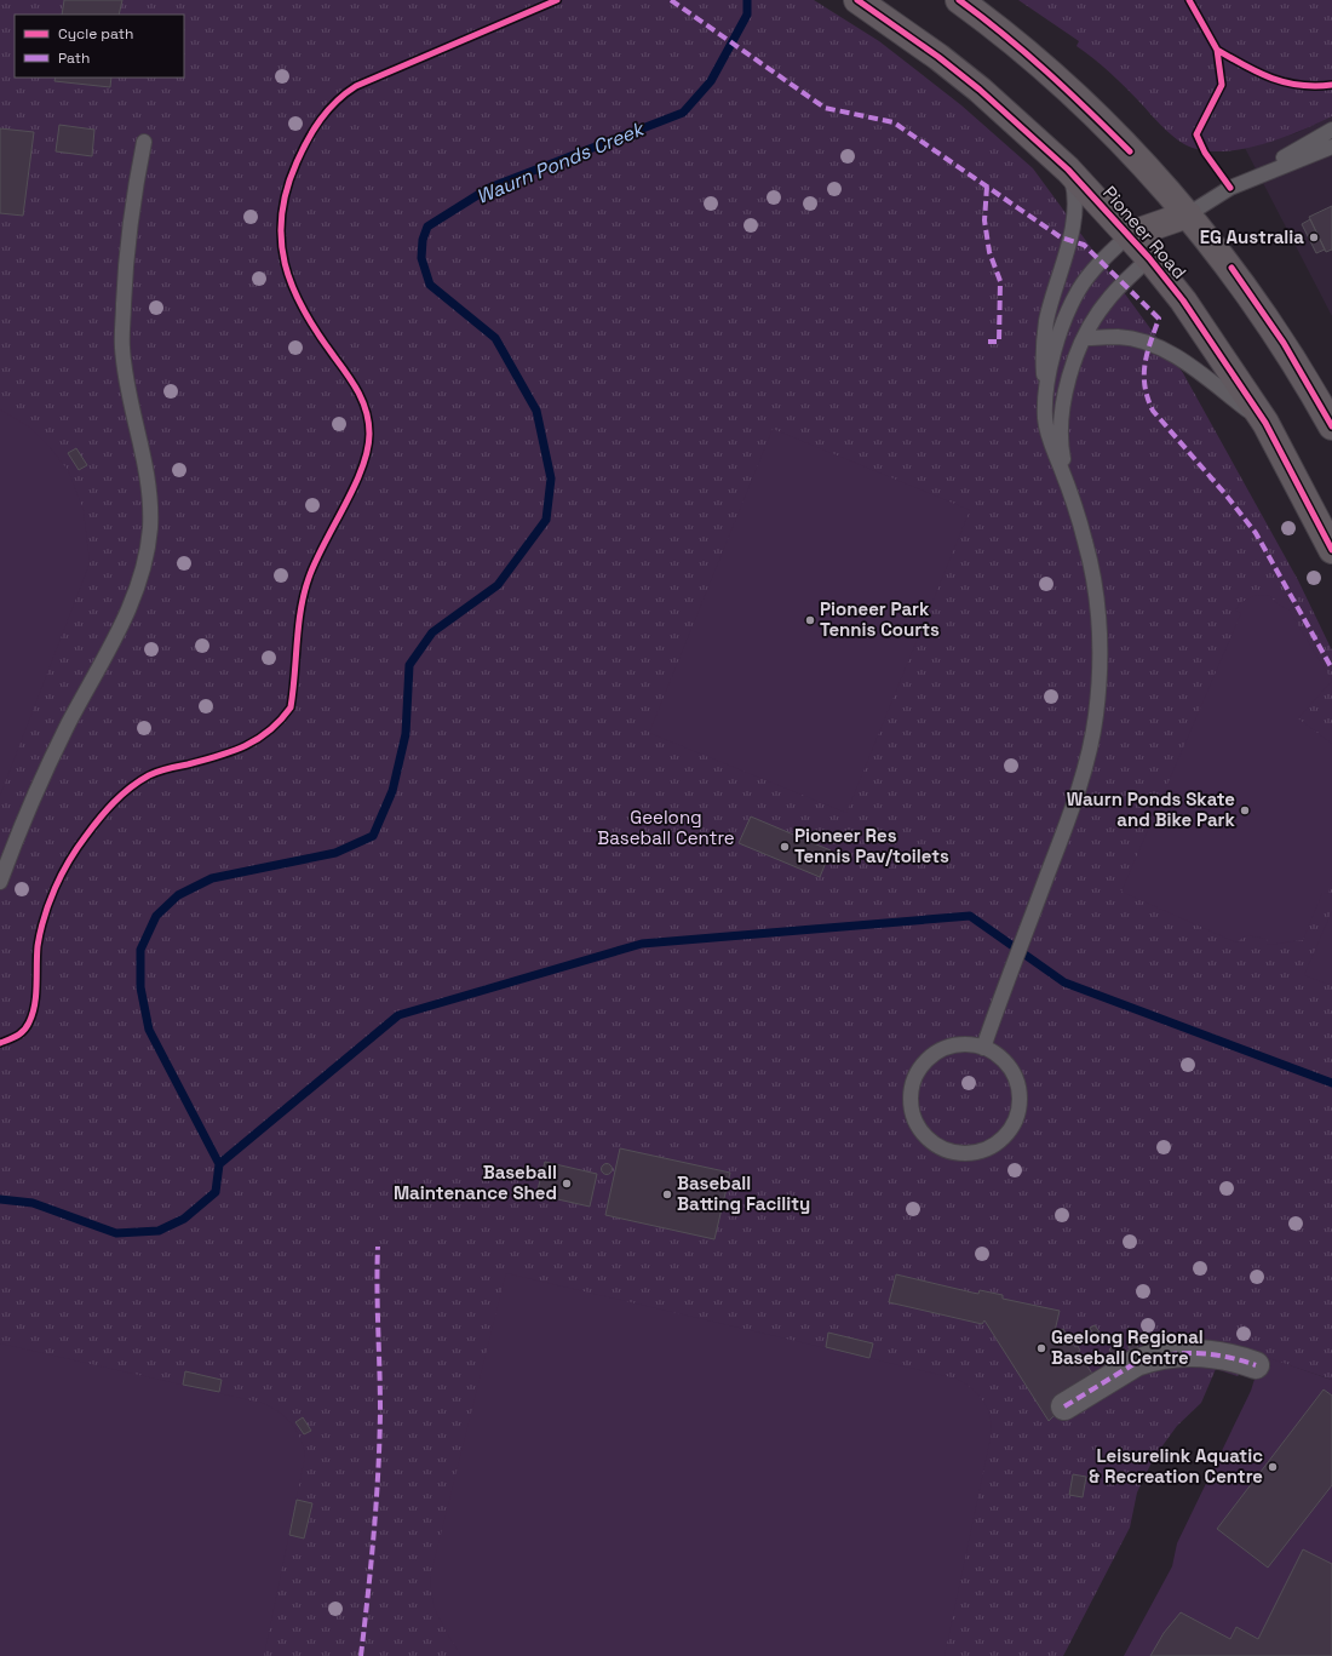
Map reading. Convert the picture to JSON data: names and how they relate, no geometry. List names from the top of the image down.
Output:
{
  "streets": {
    "main road": ["Pioneer Road"]
  },
  "water": ["Waurn Ponds Creek"],
  "parks": ["Geelong Baseball Centre"],
  "places": [
    "EG Australia",
    "Pioneer Park Tennis Courts",
    "Waurn Ponds Skate and Bike Park",
    "Pioneer Res Tennis Pav/toilets",
    "Baseball Maintenance Shed",
    "Baseball Batting Facility",
    "Geelong Regional Baseball Centre",
    "Leisurelink Aquatic & Recreation Centre"
  ],
  "legend": ["Cycle path", "Path"]
}
